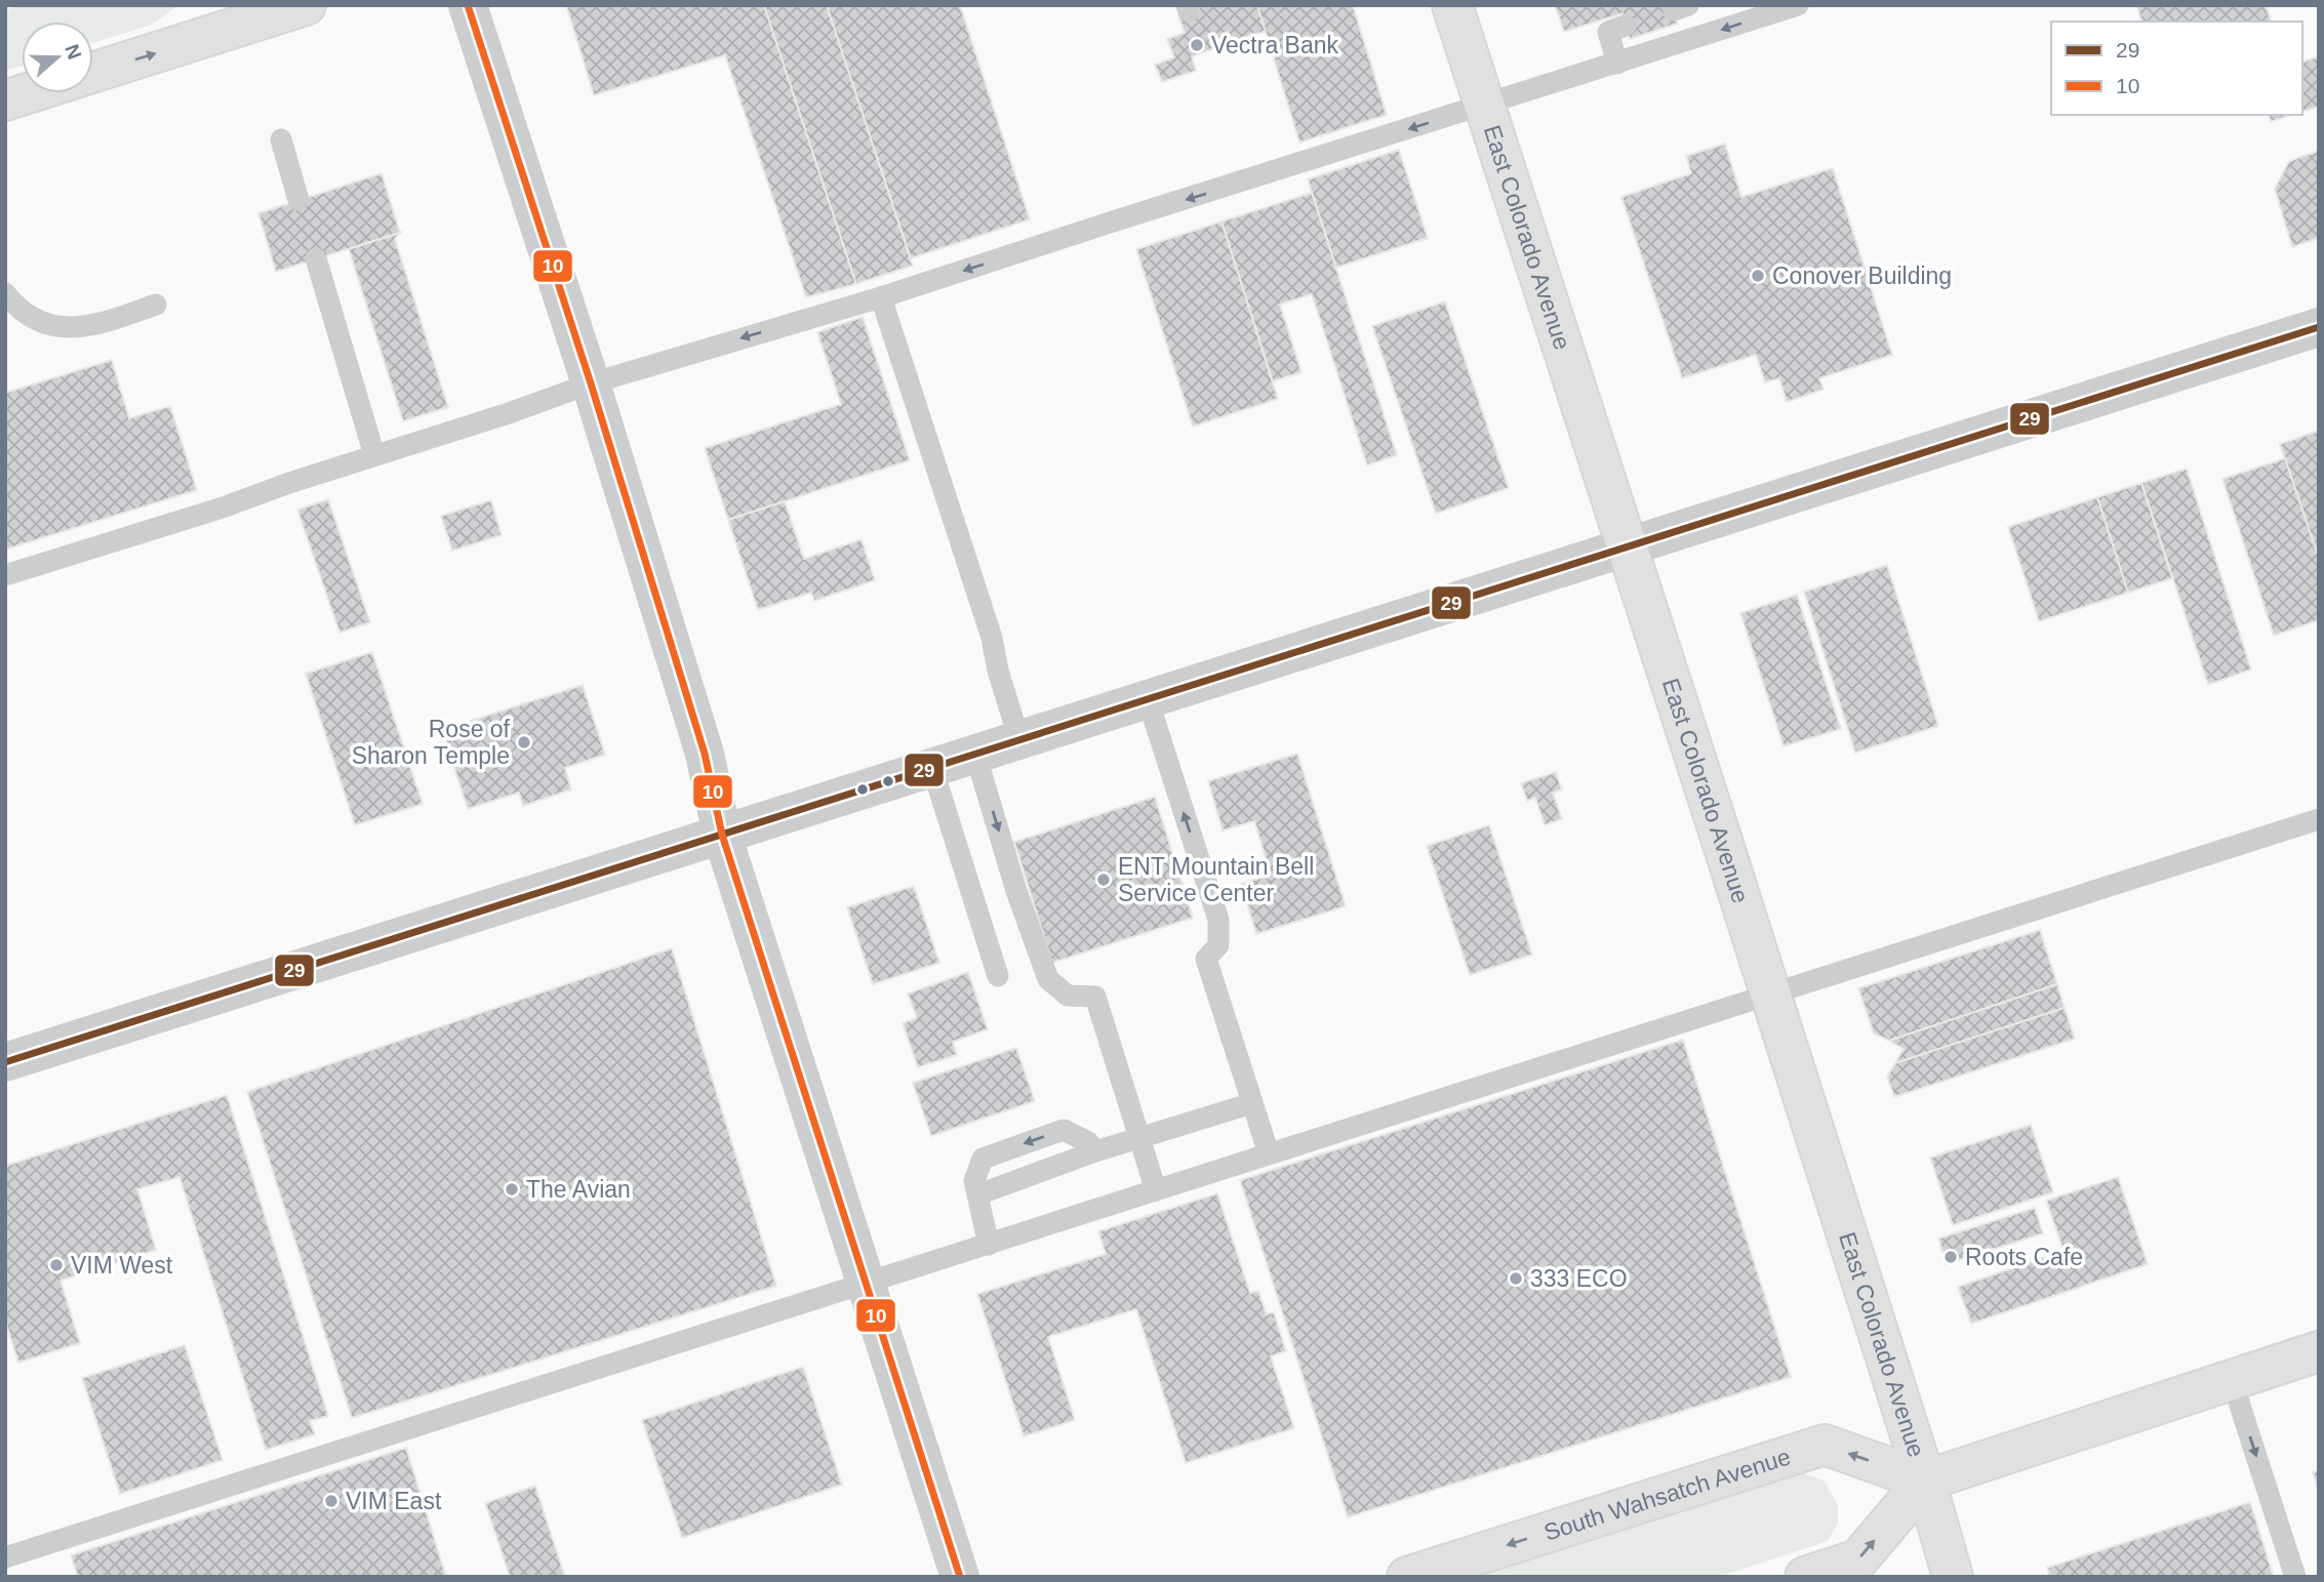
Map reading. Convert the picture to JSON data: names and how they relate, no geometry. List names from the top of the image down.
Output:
{
  "streets": {
    "main road": ["East Colorado Avenue", "South Wahsatch Avenue"]
  },
  "crossings": [
    ["East Colorado Avenue", "South Wahsatch Avenue"]
  ],
  "one_way": ["South Wahsatch Avenue"],
  "places": [
    "Vectra Bank",
    "Conover Building",
    "Rose of Sharon Temple",
    "ENT Mountain Bell Service Center",
    "The Avian",
    "Roots Cafe",
    "VIM West",
    "333 ECO",
    "VIM East"
  ],
  "lines": ["transit line 10", "transit line 29"],
  "legend": ["29", "10"],
  "north": "right"
}
